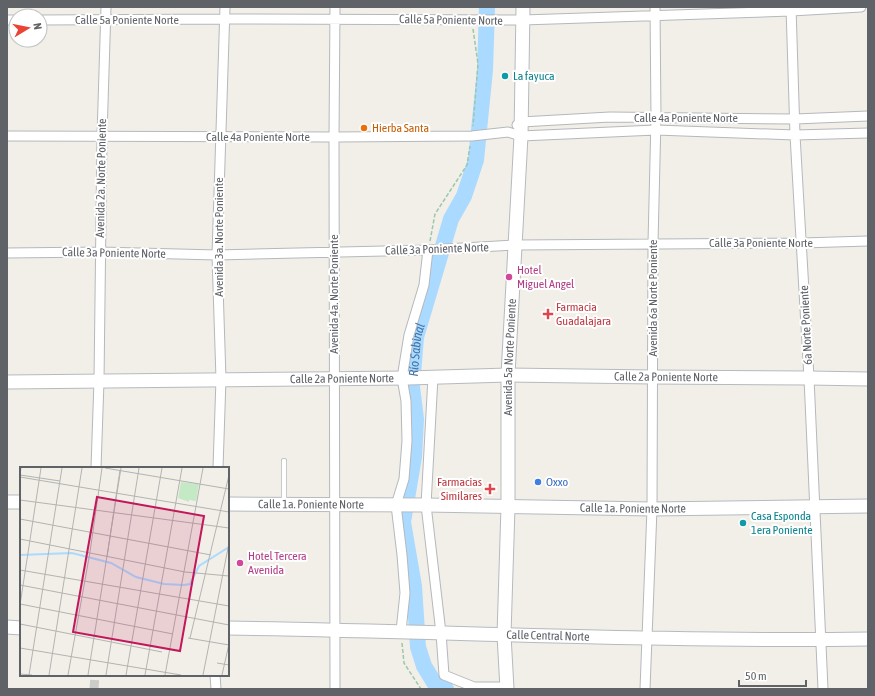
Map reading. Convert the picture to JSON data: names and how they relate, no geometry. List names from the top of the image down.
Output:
{
  "streets": {
    "main road": [
      "Avenida 5a Norte Poniente",
      "Calle 2a Poniente Norte",
      "Calle 1a. Poniente Norte",
      "Calle Central Norte"
    ],
    "street": [
      "Calle 5a Poniente Norte",
      "Calle 4a Poniente Norte",
      "Avenida 2a. Norte Poniente",
      "Avenida 3a. Norte Poniente",
      "Calle 3a Poniente Norte",
      "Avenida 4a. Norte Poniente",
      "Avenida 6a Norte Poniente",
      "6a Norte Poniente"
    ]
  },
  "crossings": [
    ["Calle 5a Poniente Norte", "Avenida 2a. Norte Poniente"],
    ["Calle 5a Poniente Norte", "Avenida 3a. Norte Poniente"],
    ["Calle 5a Poniente Norte", "Avenida 4a. Norte Poniente"],
    ["Calle 5a Poniente Norte", "Avenida 6a Norte Poniente"],
    ["Calle 5a Poniente Norte", "6a Norte Poniente"],
    ["Calle 5a Poniente Norte", "Avenida 5a Norte Poniente"],
    ["Calle 4a Poniente Norte", "Avenida 2a. Norte Poniente"],
    ["Calle 4a Poniente Norte", "Avenida 3a. Norte Poniente"],
    ["Calle 4a Poniente Norte", "Avenida 4a. Norte Poniente"],
    ["Calle 4a Poniente Norte", "Avenida 6a Norte Poniente"],
    ["Calle 4a Poniente Norte", "6a Norte Poniente"],
    ["Calle 4a Poniente Norte", "Avenida 5a Norte Poniente"],
    ["Avenida 2a. Norte Poniente", "Calle 3a Poniente Norte"],
    ["Avenida 2a. Norte Poniente", "Calle 2a Poniente Norte"],
    ["Avenida 3a. Norte Poniente", "Calle 3a Poniente Norte"],
    ["Avenida 3a. Norte Poniente", "Calle 2a Poniente Norte"],
    ["Calle 3a Poniente Norte", "Avenida 4a. Norte Poniente"],
    ["Calle 3a Poniente Norte", "Avenida 6a Norte Poniente"],
    ["Calle 3a Poniente Norte", "6a Norte Poniente"],
    ["Calle 3a Poniente Norte", "Avenida 5a Norte Poniente"],
    ["Avenida 4a. Norte Poniente", "Calle 2a Poniente Norte"],
    ["Avenida 4a. Norte Poniente", "Calle 1a. Poniente Norte"],
    ["Avenida 4a. Norte Poniente", "Calle Central Norte"],
    ["Avenida 6a Norte Poniente", "Calle 2a Poniente Norte"],
    ["Avenida 6a Norte Poniente", "Calle 1a. Poniente Norte"],
    ["Avenida 6a Norte Poniente", "Calle Central Norte"],
    ["6a Norte Poniente", "Calle 2a Poniente Norte"],
    ["6a Norte Poniente", "Calle 1a. Poniente Norte"],
    ["6a Norte Poniente", "Calle Central Norte"],
    ["Avenida 5a Norte Poniente", "Calle 2a Poniente Norte"],
    ["Avenida 5a Norte Poniente", "Calle 1a. Poniente Norte"],
    ["Avenida 5a Norte Poniente", "Calle Central Norte"]
  ],
  "water": ["Río Sabinal"],
  "places": {
    "other": [
      "La fayuca",
      "Hierba Santa",
      "Hotel Miguel Angel",
      "Oxxo",
      "Casa Esponda 1era Poniente",
      "Hotel Tercera Avenida"
    ],
    "health": ["Farmacia Guadalajara", "Farmacias Similares"]
  },
  "scale_bar": "50 m",
  "north": "right"
}
